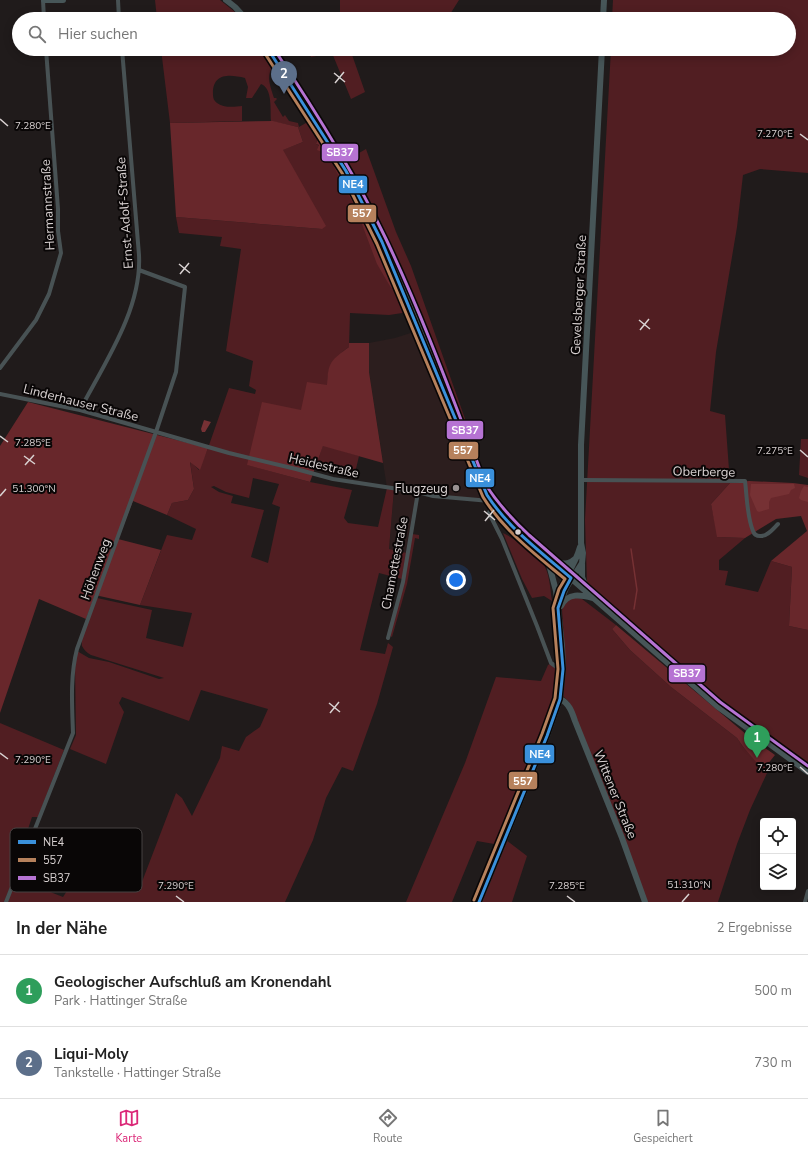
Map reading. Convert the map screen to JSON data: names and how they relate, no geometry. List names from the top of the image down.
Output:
{
  "streets": {
    "main road": ["Gevelsberger Straße", "Wittener Straße"],
    "street": [
      "Hermannstraße",
      "Ernst-Adolf-Straße",
      "Linderhauser Straße",
      "Heidestraße",
      "Oberberge",
      "Chamottestraße",
      "Höhenweg"
    ]
  },
  "crossings": [
    ["Ernst-Adolf-Straße", "Linderhauser Straße"],
    ["Ernst-Adolf-Straße", "Höhenweg"],
    ["Gevelsberger Straße", "Oberberge"],
    ["Gevelsberger Straße", "Wittener Straße"],
    ["Linderhauser Straße", "Heidestraße"],
    ["Linderhauser Straße", "Höhenweg"],
    ["Heidestraße", "Chamottestraße"],
    ["Heidestraße", "Höhenweg"]
  ],
  "places": ["Flugzeug"],
  "lines": ["transit line NE4", "transit line 557", "transit line SB37"],
  "legend": ["NE4", "557", "SB37"],
  "page": {
    "search": "Hier suchen",
    "pins": ["2", "1"],
    "heading": ["In der Nähe", "2 Ergebnisse"],
    "list": [
      {
        "mark": "1",
        "name": "Geologischer Aufschluß am Kronendahl",
        "note": "Park · Hattinger Straße",
        "value": "500 m"
      },
      {
        "mark": "2",
        "name": "Liqui-Moly",
        "note": "Tankstelle · Hattinger Straße",
        "value": "730 m"
      }
    ],
    "nav": ["Karte", "Route", "Gespeichert"]
  },
  "coordinates": [
    "7.280°E",
    "7.270°E",
    "7.285°E",
    "7.275°E",
    "51.300°N",
    "7.290°E",
    "51.310°N"
  ]
}
